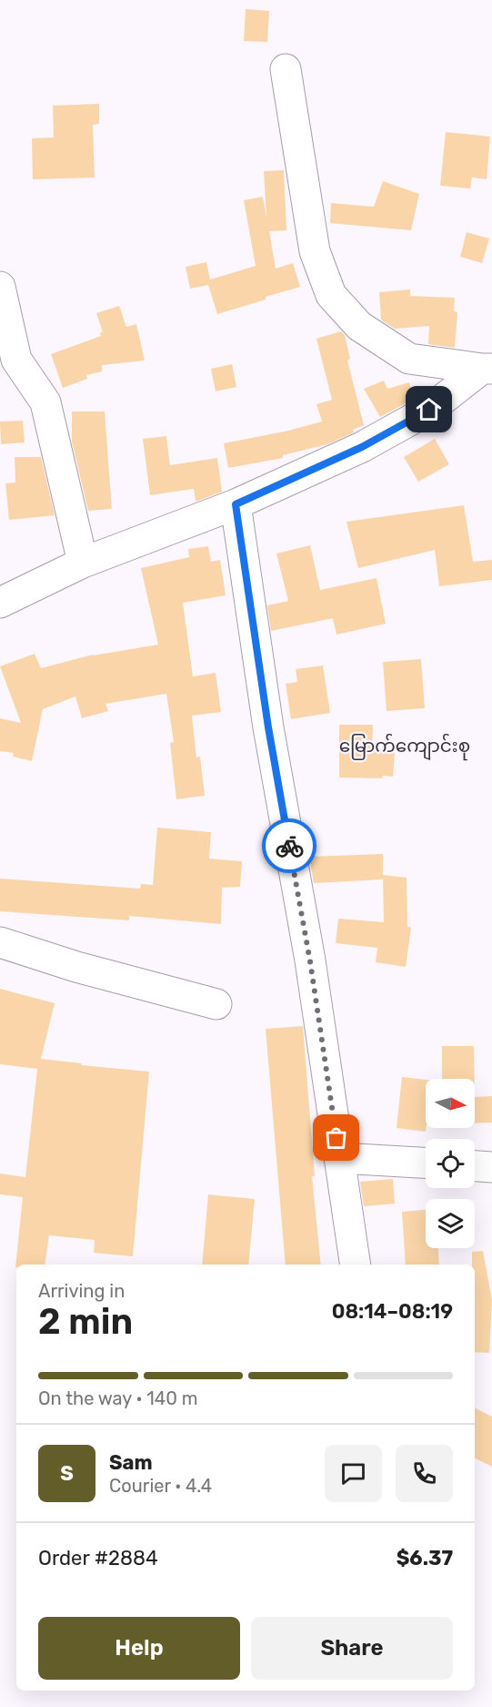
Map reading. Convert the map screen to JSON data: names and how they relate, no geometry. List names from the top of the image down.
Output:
{
  "districts": ["မြောက်ကျောင်းစု"],
  "north": "right",
  "page": {
    "heading": ["2 min", "Arriving in", "08:14–08:19"],
    "panel": [
      "Sam",
      "Courier · 4.4",
      "Order #2884",
      "$6.37"
    ],
    "bar": "On the way · 140 m",
    "round": "S",
    "buttons": ["Help", "Share"]
  }
}
